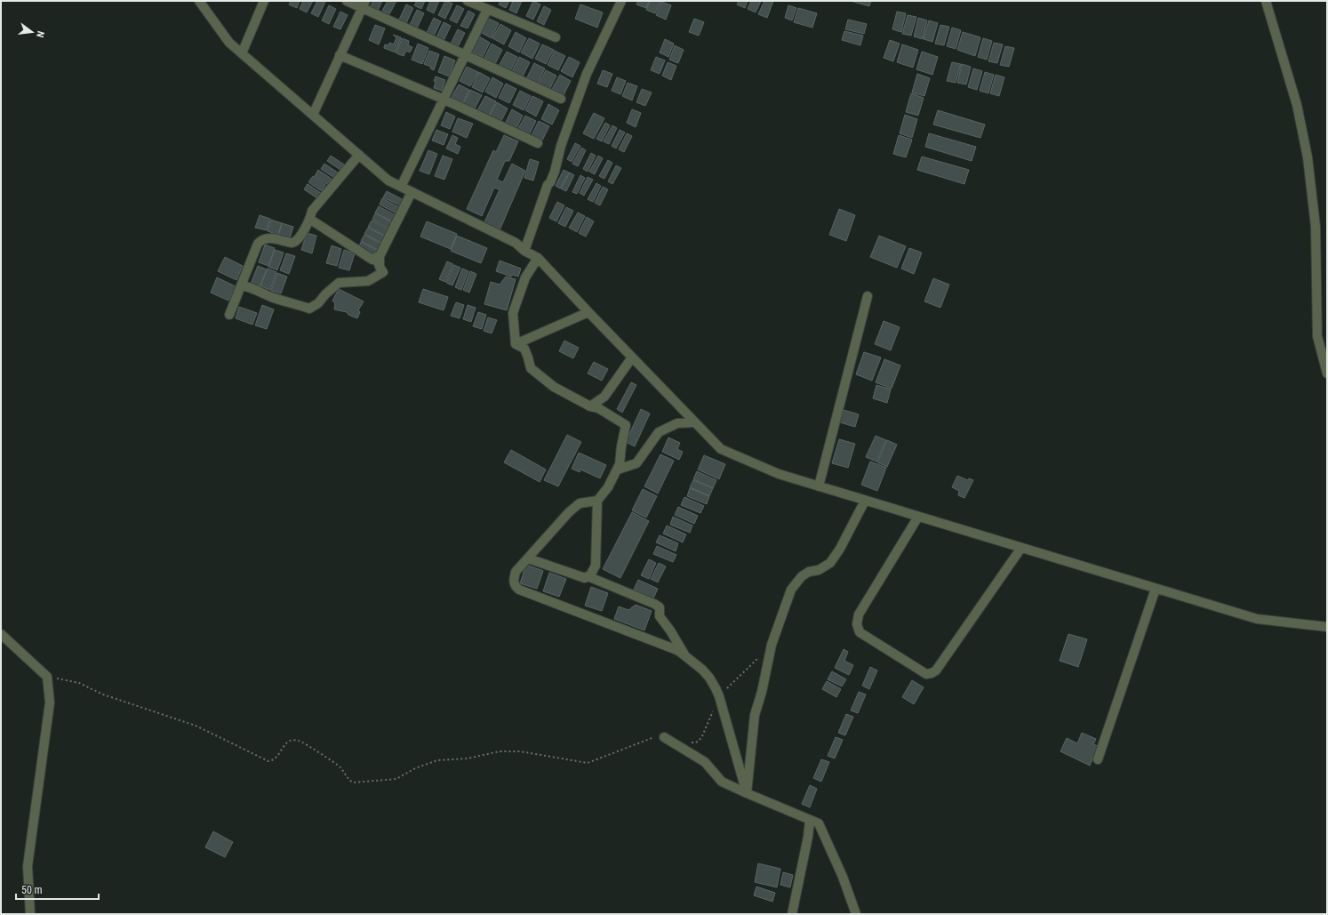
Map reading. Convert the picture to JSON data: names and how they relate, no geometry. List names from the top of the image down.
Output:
{
  "scale_bar": "50 m",
  "north": "right"
}
